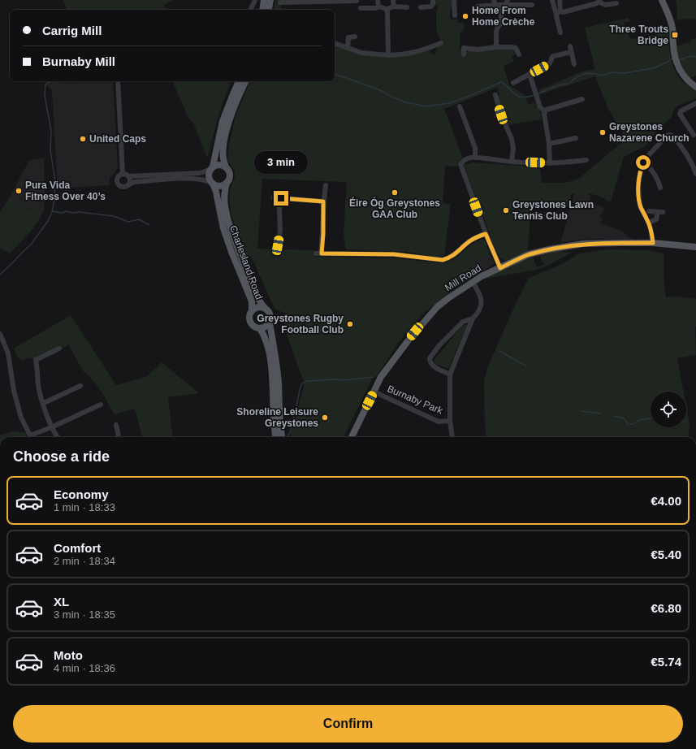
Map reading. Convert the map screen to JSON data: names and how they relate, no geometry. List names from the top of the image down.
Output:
{
  "streets": {
    "main road": ["Charlesland Road", "Mill Road"],
    "street": ["Burnaby Park"]
  },
  "crossings": [
    ["Mill Road", "Burnaby Park"]
  ],
  "places": {
    "other": [
      "Home From Home Crèche",
      "Greystones Nazarene Church",
      "United Caps",
      "Pura Vida Fitness Over 40’s",
      "Éire Óg Greystones GAA Club",
      "Greystones Lawn Tennis Club",
      "Greystones Rugby Football Club",
      "Shoreline Leisure Greystones"
    ],
    "transit": ["Three Trouts Bridge"]
  },
  "page": {
    "banner": ["Carrig Mill", "Burnaby Mill"],
    "bubble": "3 min",
    "heading": "Choose a ride",
    "list": [
      {
        "name": "Economy",
        "note": "1 min · 18:33",
        "value": "€4.00"
      },
      {
        "name": "Comfort",
        "note": "2 min · 18:34",
        "value": "€5.40"
      },
      {
        "name": "XL",
        "note": "3 min · 18:35",
        "value": "€6.80"
      },
      {
        "name": "Moto",
        "note": "4 min · 18:36",
        "value": "€5.74"
      }
    ],
    "buttons": "Confirm"
  }
}
